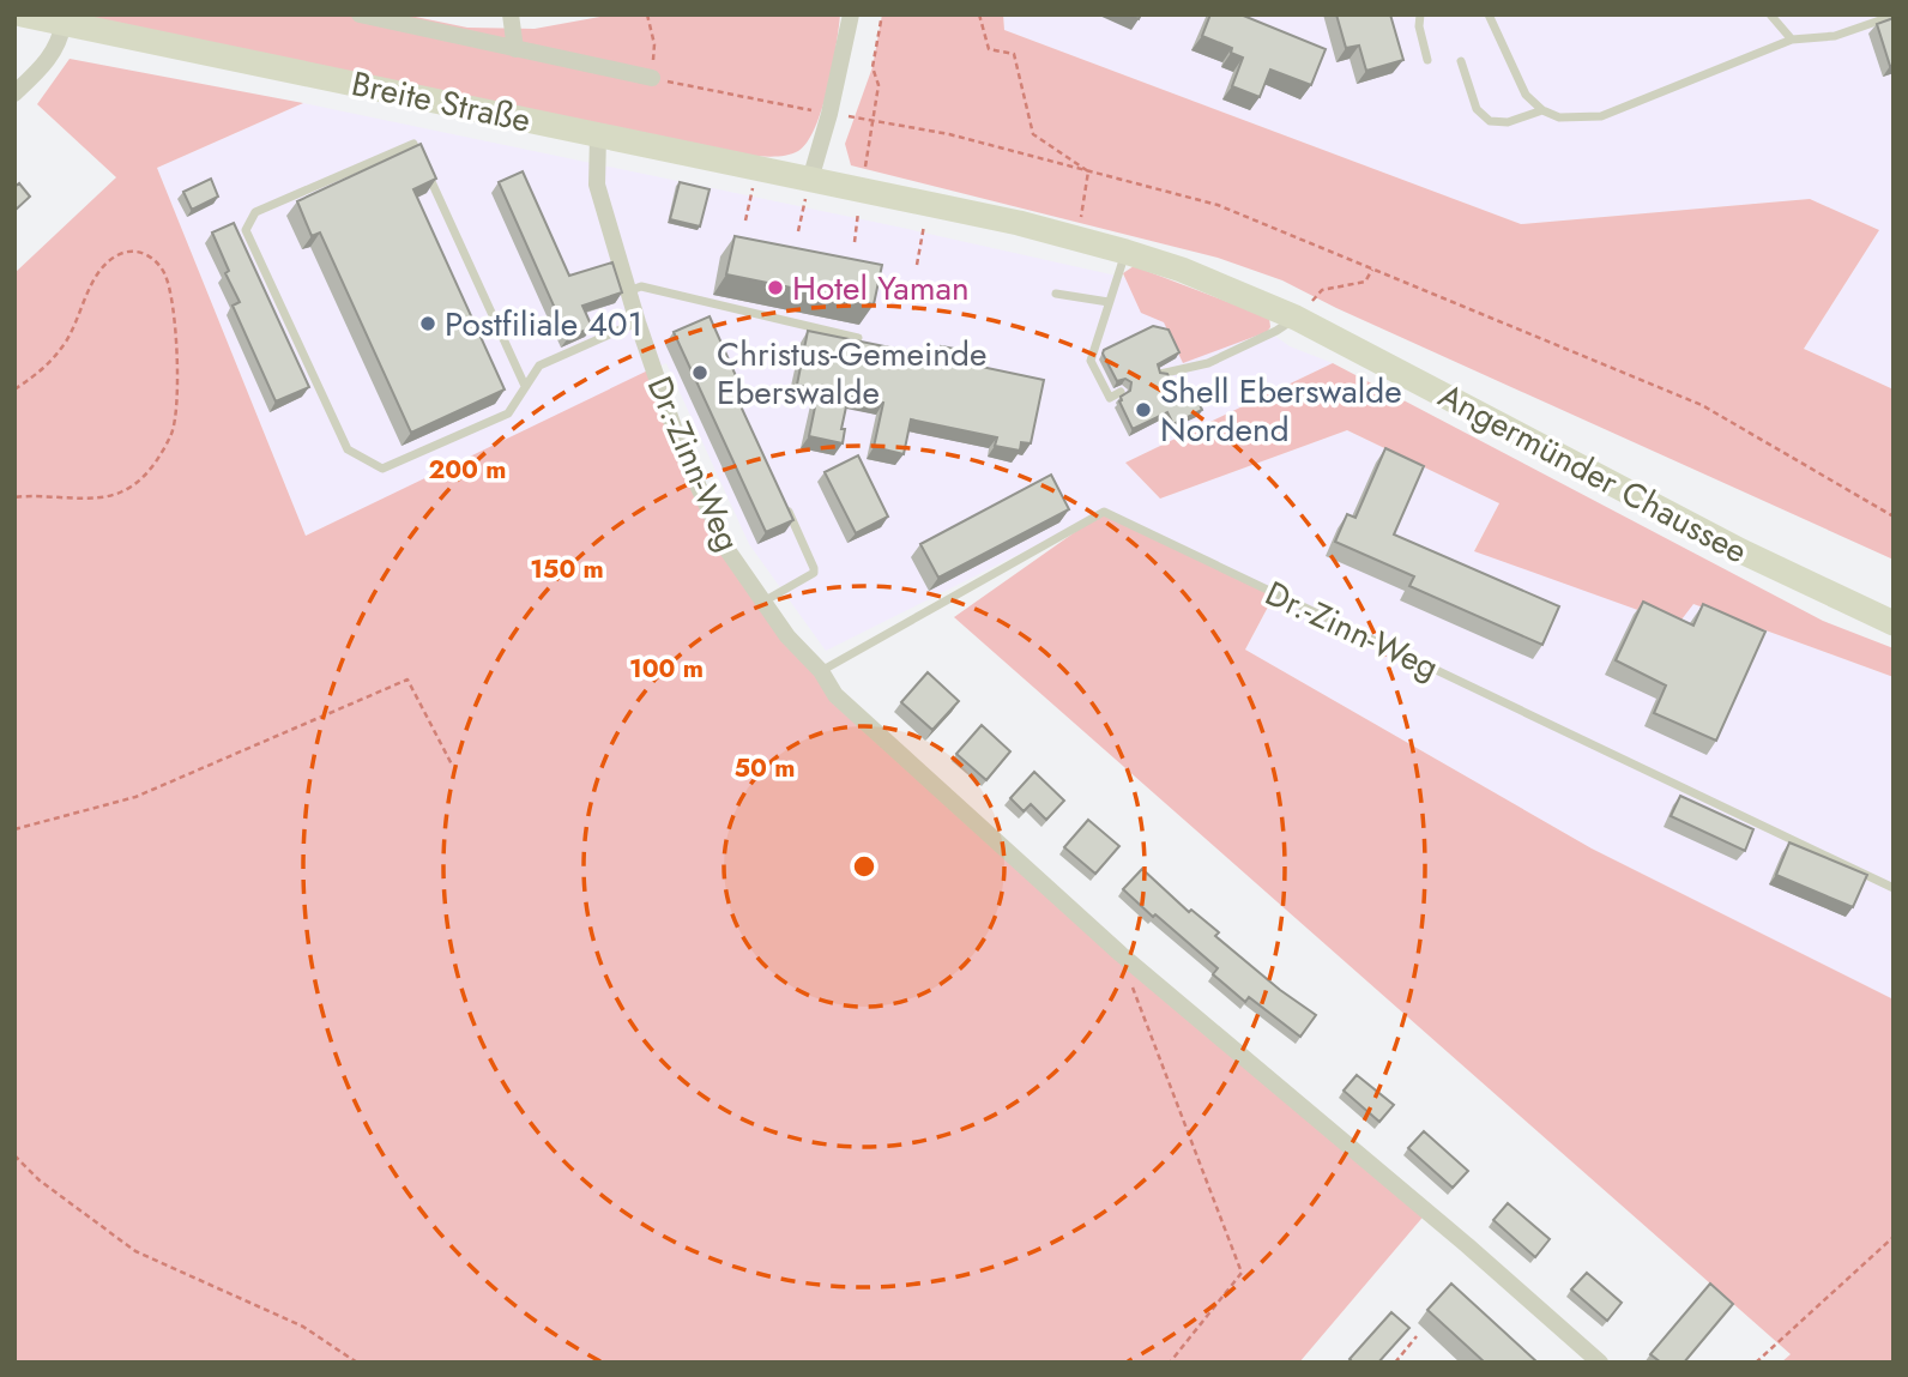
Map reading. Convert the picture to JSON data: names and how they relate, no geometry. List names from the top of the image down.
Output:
{
  "streets": {
    "main road": ["Breite Straße", "Angermünder Chaussee"],
    "street": ["Dr.-Zinn-Weg"]
  },
  "crossings": [
    ["Breite Straße", "Dr.-Zinn-Weg"],
    ["Breite Straße", "Angermünder Chaussee"]
  ],
  "places": [
    "Hotel Yaman",
    "Postfiliale 401",
    "Christus-Gemeinde Eberswalde",
    "Shell Eberswalde Nordend"
  ],
  "rings": [
    "200 m",
    "150 m",
    "100 m",
    "50 m"
  ]
}
